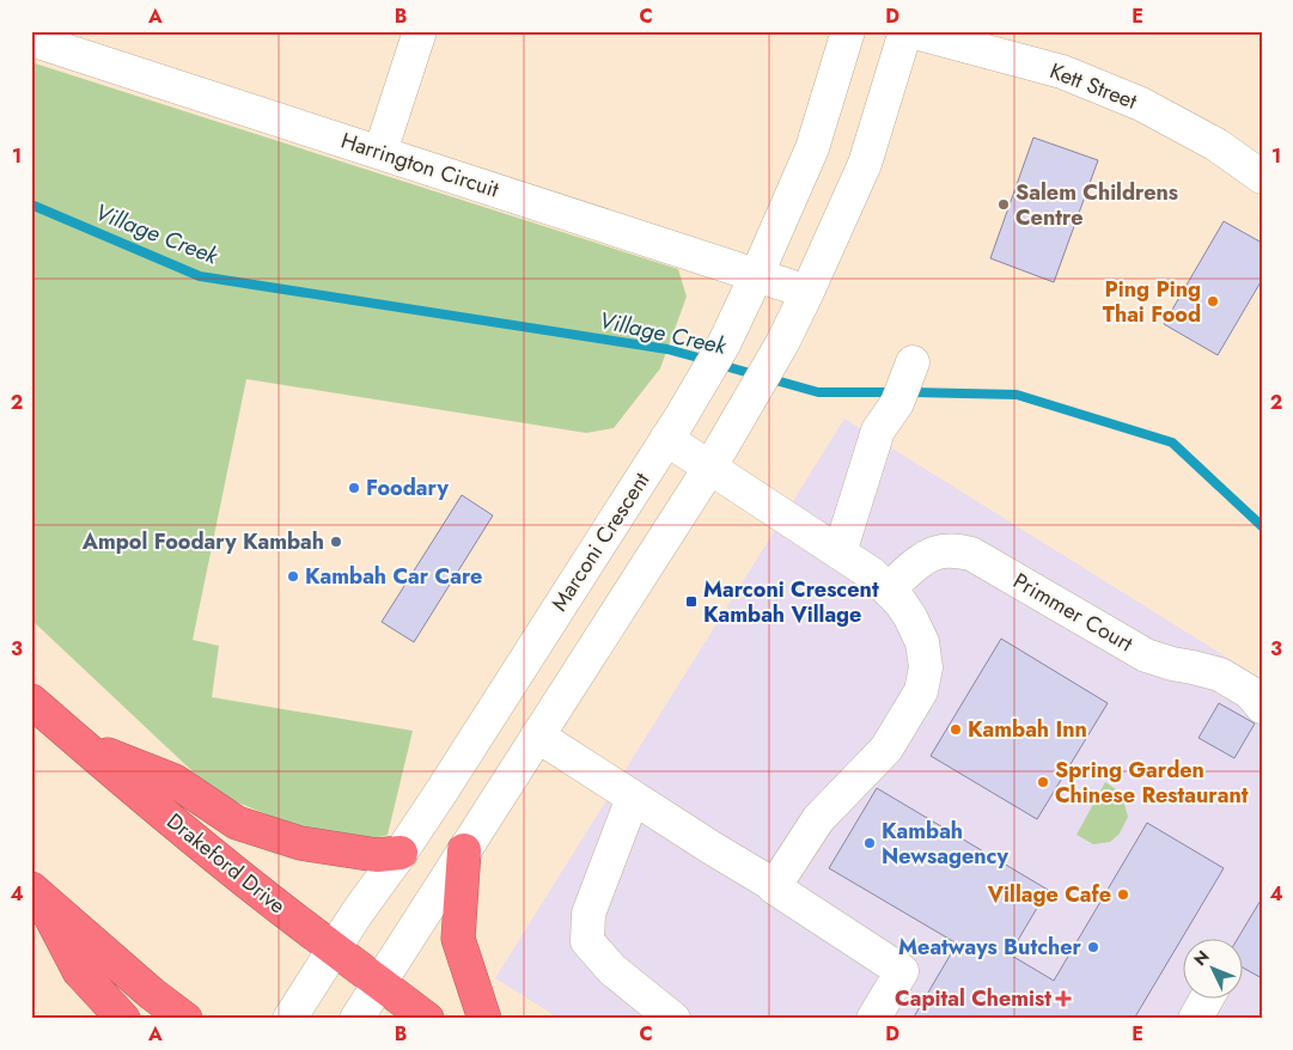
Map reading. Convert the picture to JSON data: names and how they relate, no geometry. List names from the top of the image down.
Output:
{
  "streets": {
    "highway": ["Drakeford Drive"],
    "street": [
      "Kett Street",
      "Harrington Circuit",
      "Marconi Crescent",
      "Primmer Court"
    ]
  },
  "crossings": [
    ["Harrington Circuit", "Marconi Crescent"],
    ["Marconi Crescent", "Drakeford Drive"]
  ],
  "water": ["Village Creek"],
  "places": {
    "other": [
      "Salem Childrens Centre",
      "Ping Ping Thai Food",
      "Foodary",
      "Ampol Foodary Kambah",
      "Kambah Car Care",
      "Kambah Inn",
      "Spring Garden Chinese Restaurant",
      "Kambah Newsagency",
      "Village Cafe",
      "Meatways Butcher"
    ],
    "transit": ["Marconi Crescent Kambah Village"],
    "health": ["Capital Chemist"]
  },
  "north": "top left",
  "grid": {
    "columns": [
      "A",
      "B",
      "C",
      "D",
      "E"
    ],
    "rows": [
      "1",
      "2",
      "3",
      "4"
    ]
  }
}
